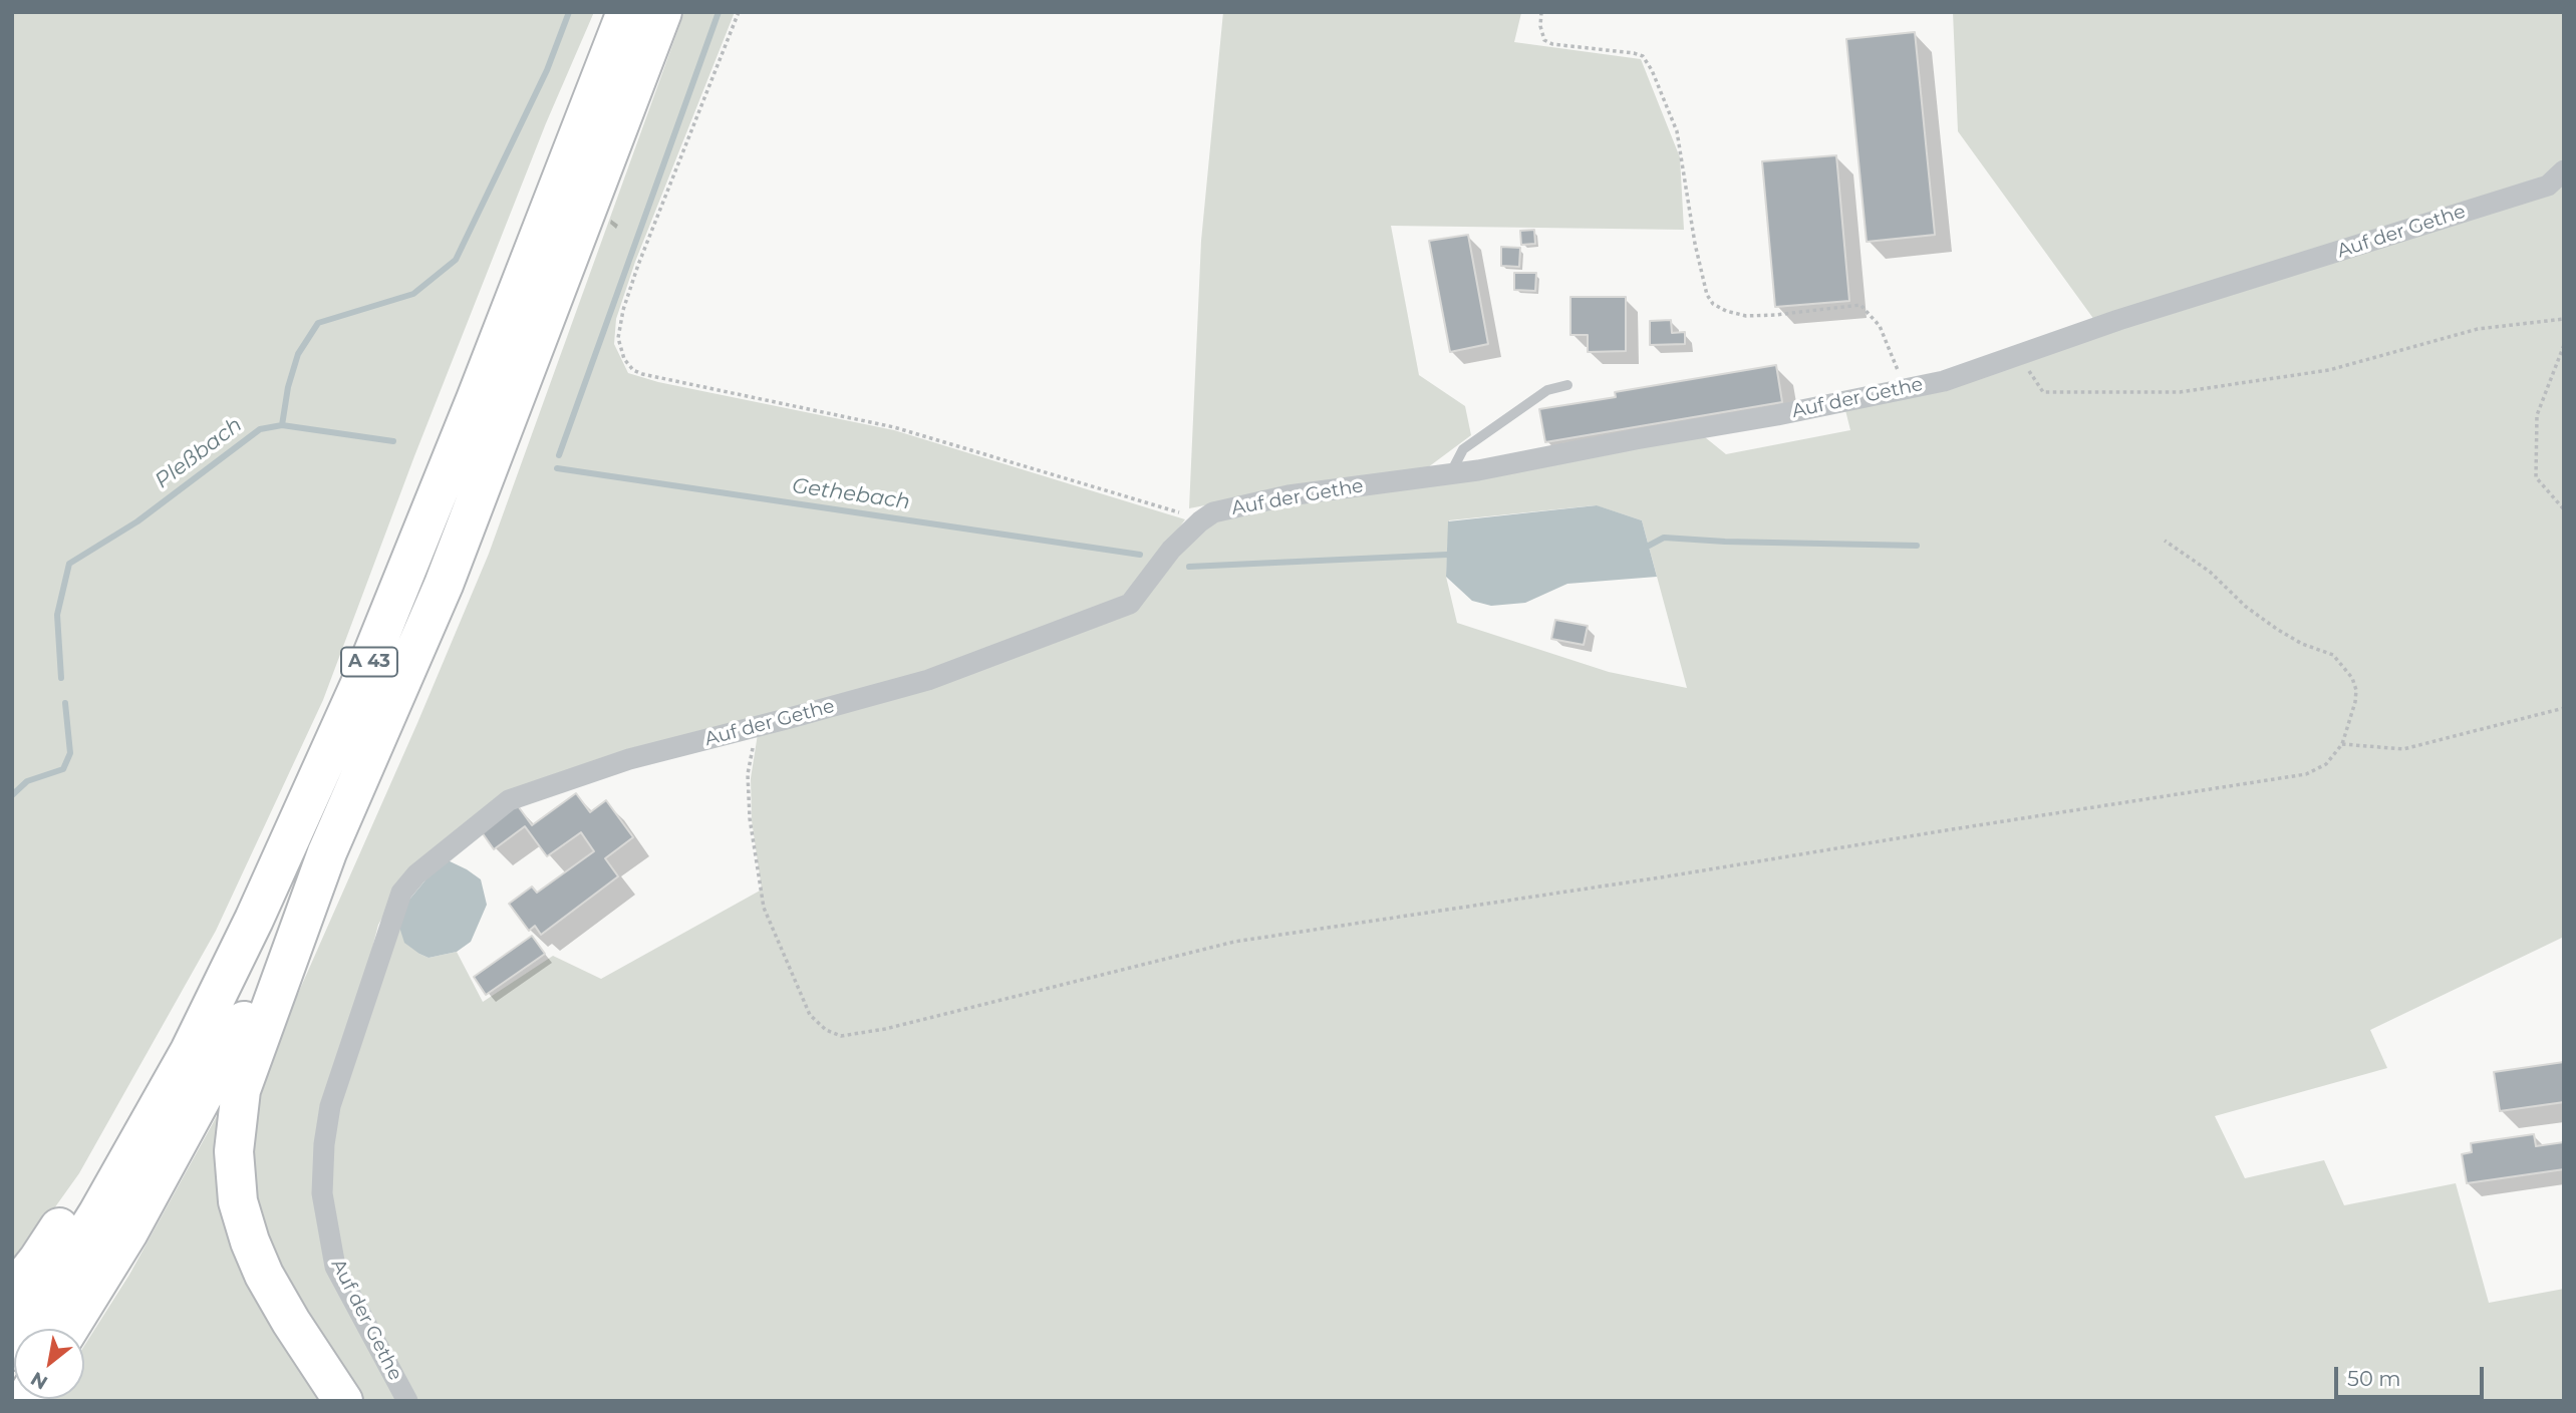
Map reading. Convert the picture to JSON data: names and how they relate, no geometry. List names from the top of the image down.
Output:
{
  "streets": {
    "highway": ["A 43"],
    "street": ["Auf der Gethe"]
  },
  "water": ["Pleßbach", "Gethebach"],
  "scale_bar": "50 m",
  "north": "bottom left"
}
